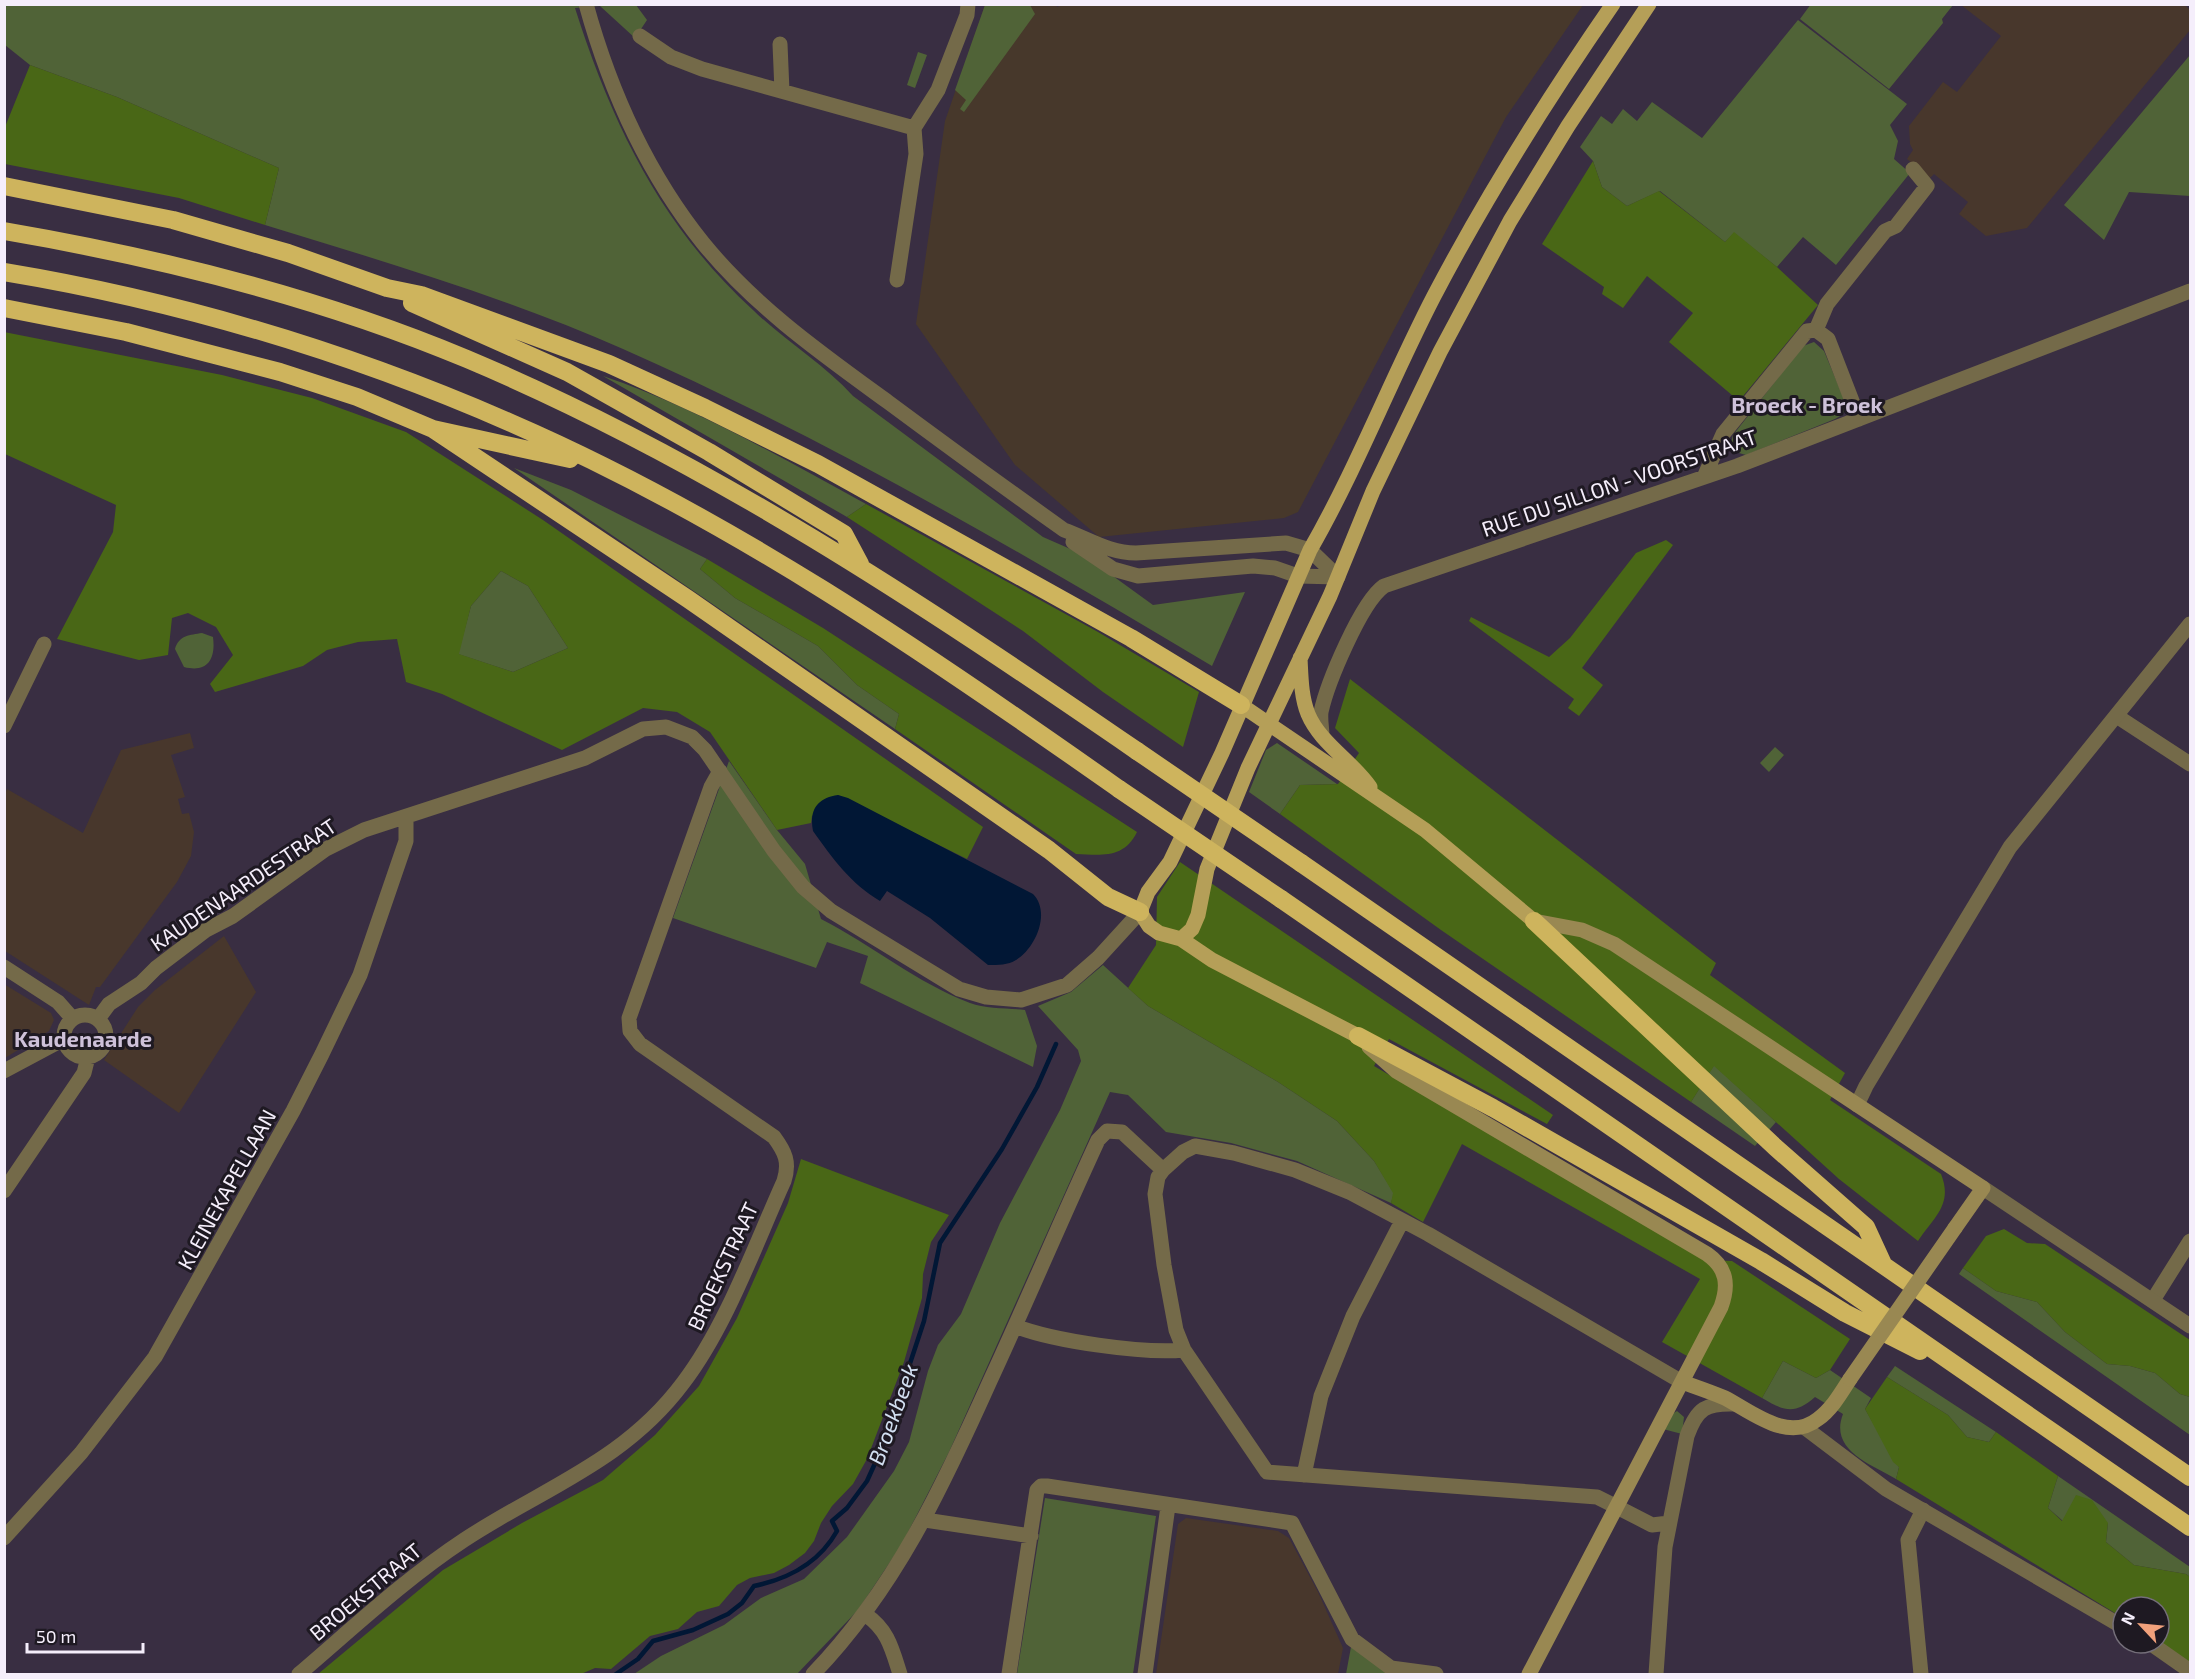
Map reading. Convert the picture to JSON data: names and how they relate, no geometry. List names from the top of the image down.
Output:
{
  "streets": {
    "street": [
      "RUE DU SILLON - VOORSTRAAT",
      "KAUDENAARDESTRAAT",
      "KLEINEKAPELLAAN",
      "BROEKSTRAAT"
    ]
  },
  "crossings": [
    ["KAUDENAARDESTRAAT", "KLEINEKAPELLAAN"],
    ["KAUDENAARDESTRAAT", "BROEKSTRAAT"]
  ],
  "districts": ["Broeck - Broek", "Kaudenaarde"],
  "water": ["Broekbeek"],
  "scale_bar": "50 m",
  "north": "top left"
}
